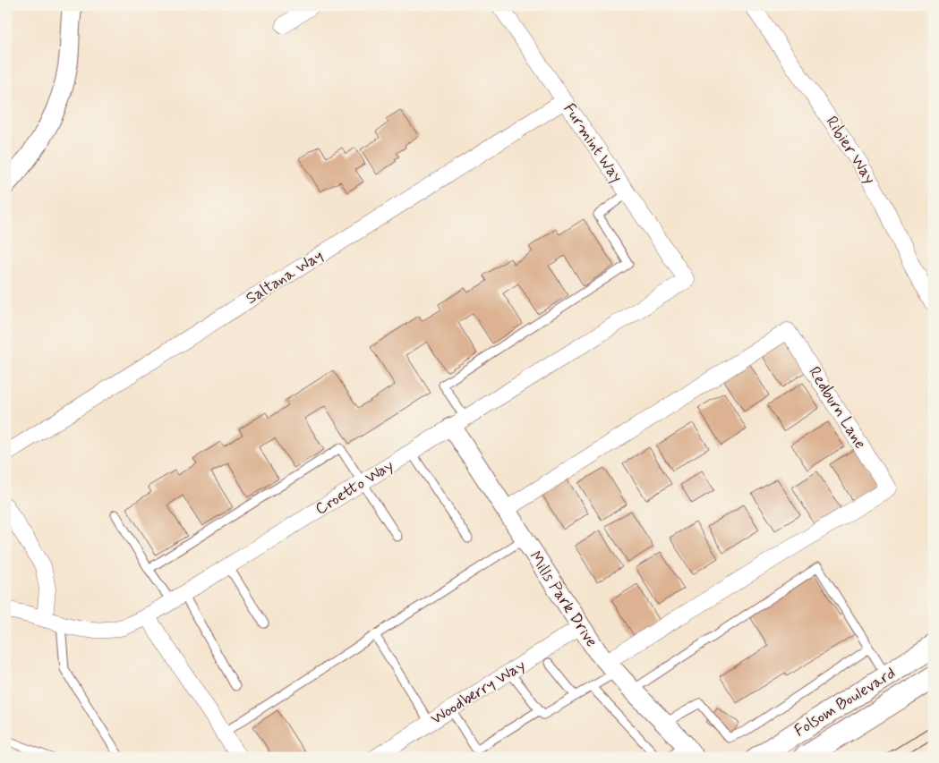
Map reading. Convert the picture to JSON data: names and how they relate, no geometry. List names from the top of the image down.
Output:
{
  "streets": {
    "main road": ["Folsom Boulevard"],
    "street": [
      "Furmint Way",
      "Ribier Way",
      "Saltana Way",
      "Redburn Lane",
      "Croetto Way",
      "Mills Park Drive",
      "Woodberry Way"
    ]
  },
  "crossings": [
    ["Furmint Way", "Saltana Way"],
    ["Furmint Way", "Croetto Way"],
    ["Redburn Lane", "Mills Park Drive"],
    ["Croetto Way", "Mills Park Drive"],
    ["Mills Park Drive", "Woodberry Way"]
  ]
}
